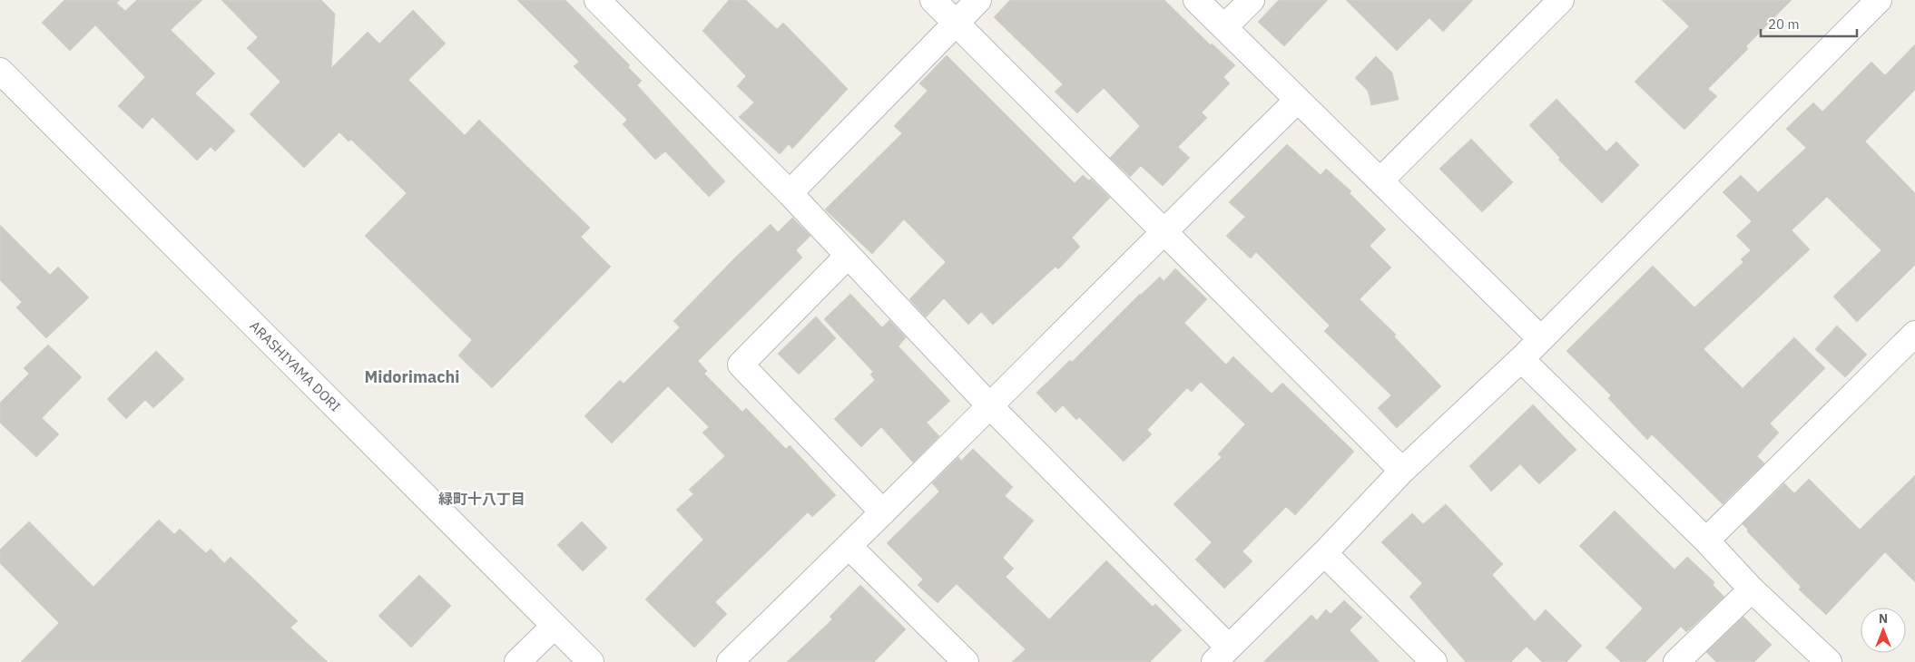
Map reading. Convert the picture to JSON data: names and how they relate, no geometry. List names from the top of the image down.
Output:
{
  "streets": {
    "street": ["ARASHIYAMA DORI"]
  },
  "districts": ["Midorimachi", "緑町十八丁目"],
  "scale_bar": "20 m",
  "north": "top"
}
